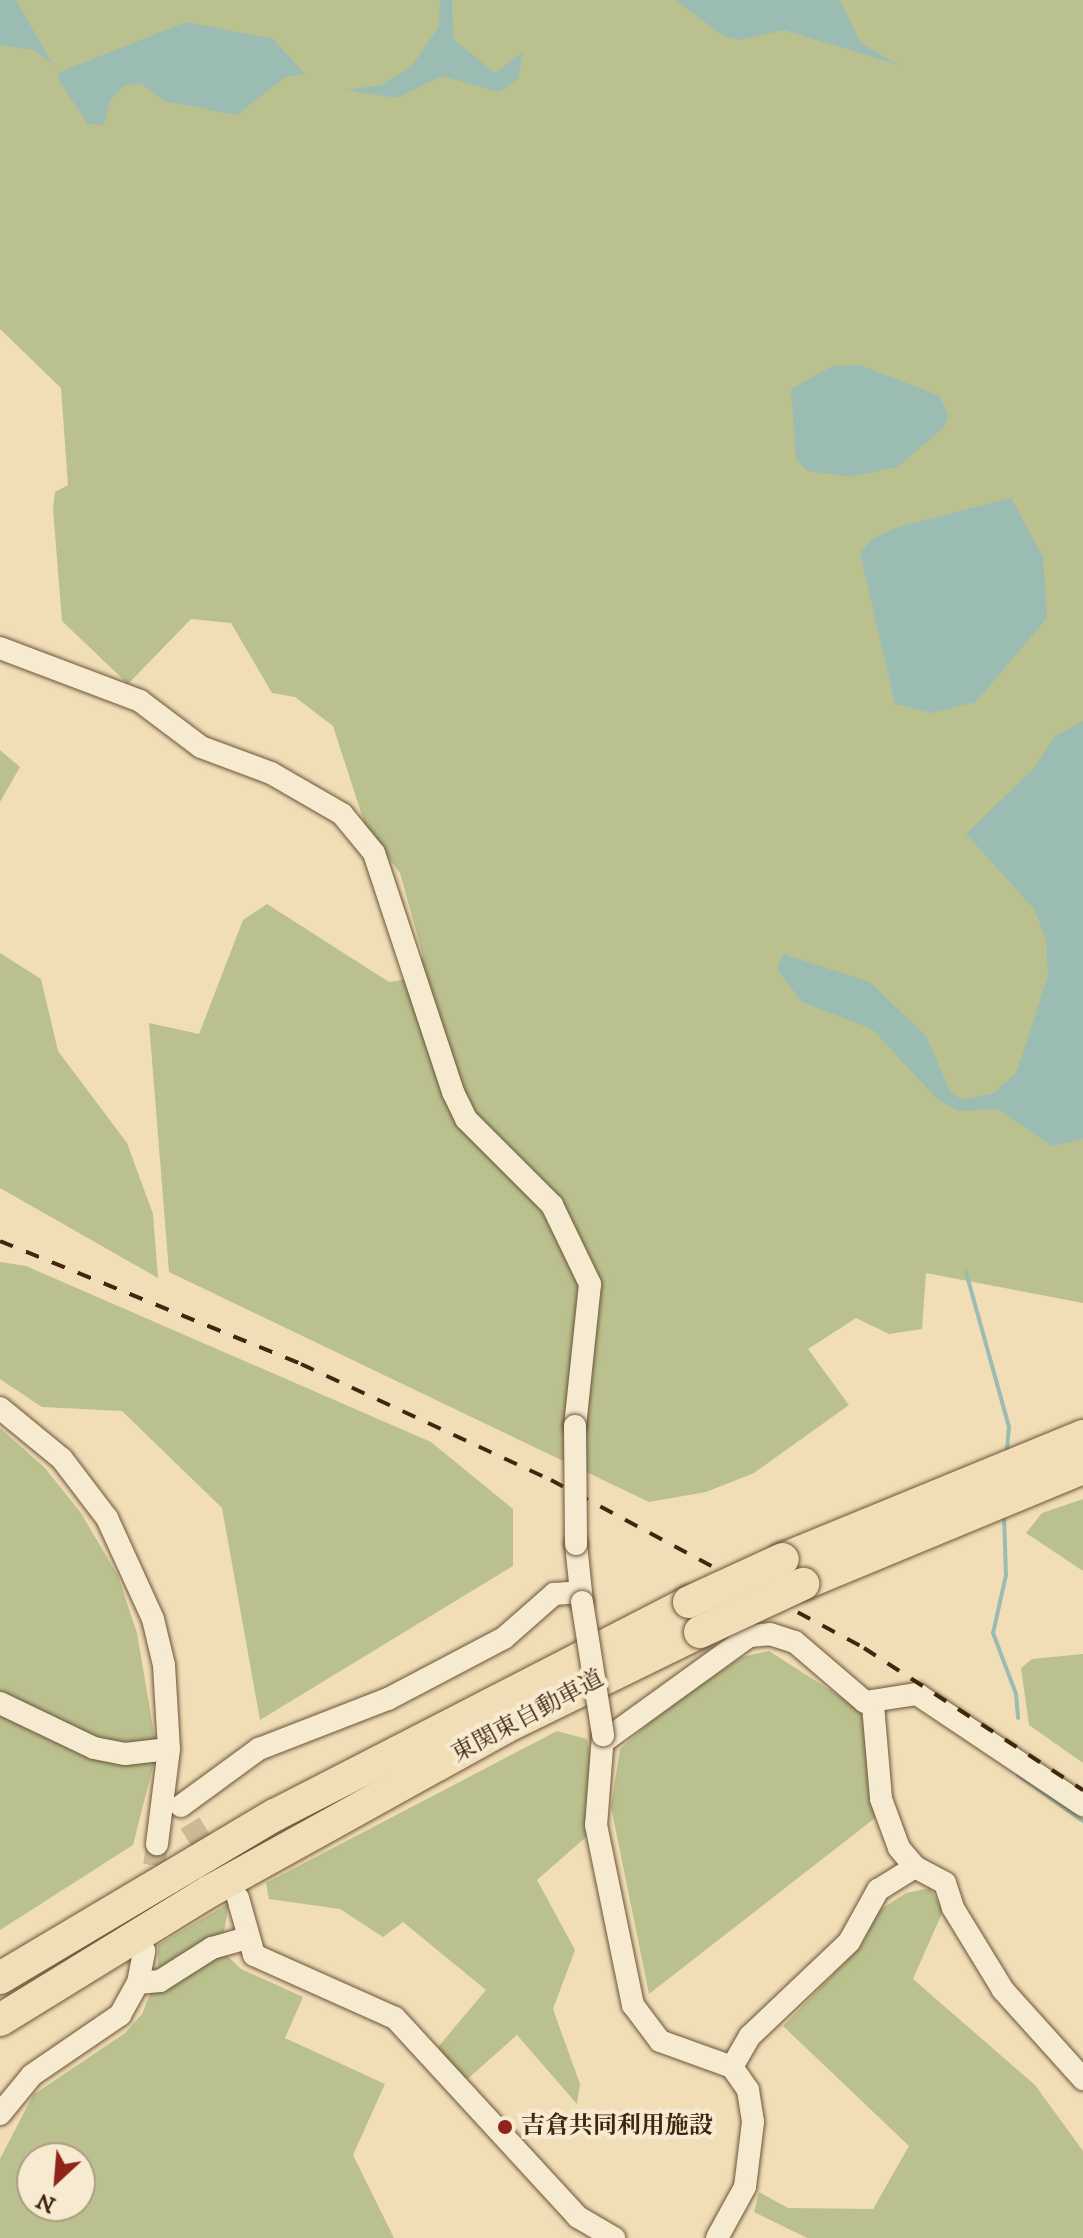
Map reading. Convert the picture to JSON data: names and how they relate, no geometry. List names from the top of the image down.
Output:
{
  "streets": {
    "highway": ["東関東自動車道"]
  },
  "places": ["吉倉共同利用施設"],
  "north": "bottom left"
}
